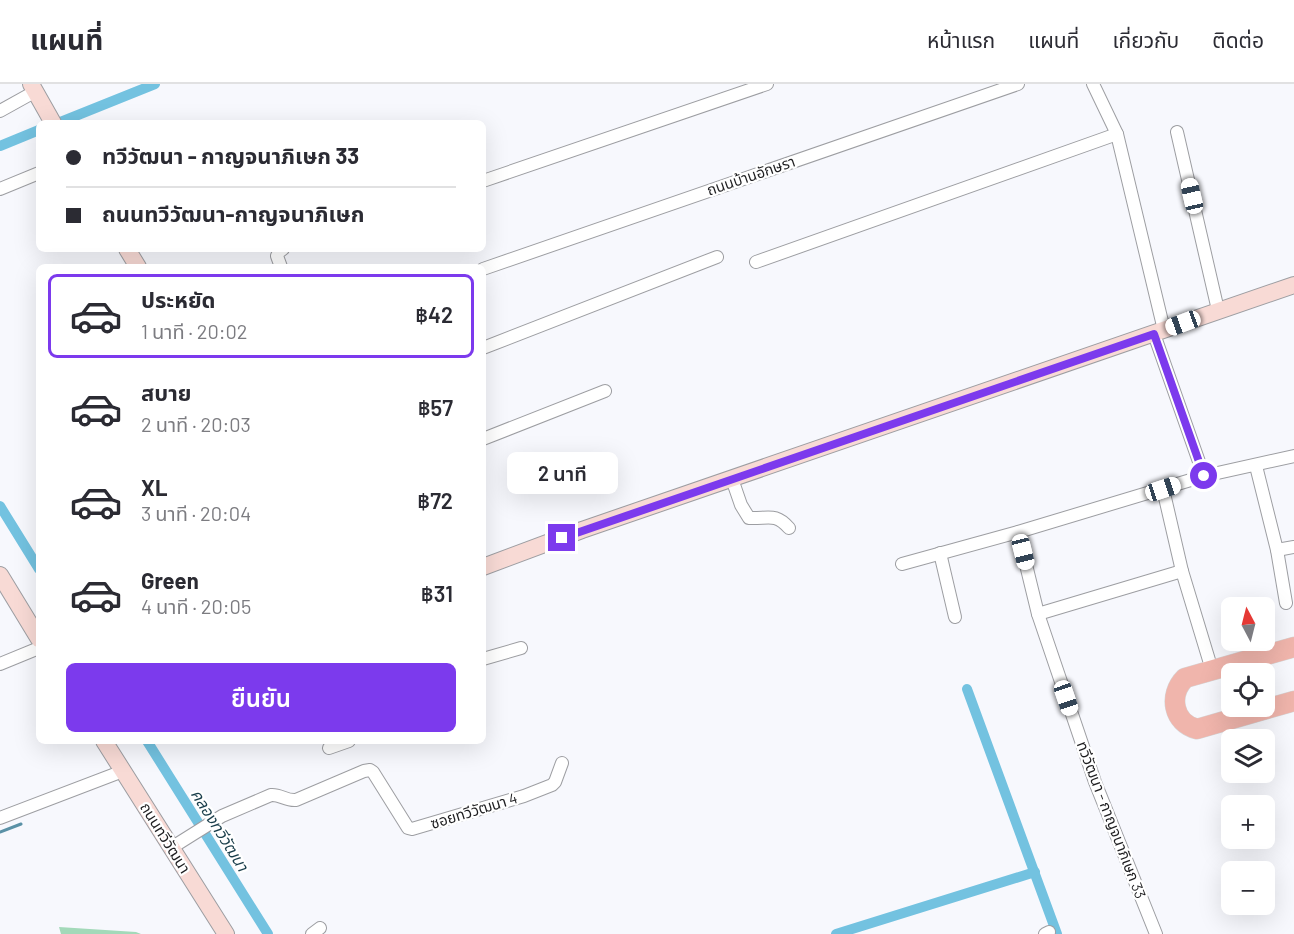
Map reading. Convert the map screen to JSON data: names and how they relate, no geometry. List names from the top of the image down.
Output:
{
  "streets": {
    "street": [
      "ถนนบ้านอักษรา",
      "ซอยทวีวัฒนา 4",
      "ทวีวัฒนา - กาญจนาภิเษก 33",
      "ถนนทวีวัฒนา"
    ]
  },
  "crossings": [
    ["ซอยทวีวัฒนา 4", "ถนนทวีวัฒนา"]
  ],
  "water": ["คลองทวีวัฒนา"],
  "north": "top",
  "page": {
    "header": "แผนที่",
    "nav": [
      "หน้าแรก",
      "แผนที่",
      "เกี่ยวกับ",
      "ติดต่อ"
    ],
    "banner": ["ทวีวัฒนา - กาญจนาภิเษก 33", "ถนนทวีวัฒนา-กาญจนาภิเษก"],
    "list": [
      {
        "name": "ประหยัด",
        "note": "1 นาที · 20:02",
        "value": "฿42"
      },
      {
        "name": "สบาย",
        "note": "2 นาที · 20:03",
        "value": "฿57"
      },
      {
        "name": "XL",
        "note": "3 นาที · 20:04",
        "value": "฿72"
      },
      {
        "name": "Green",
        "note": "4 นาที · 20:05",
        "value": "฿31"
      }
    ],
    "bubble": "2 นาที",
    "map_buttons": ["+", "−"],
    "buttons": "ยืนยัน"
  }
}
